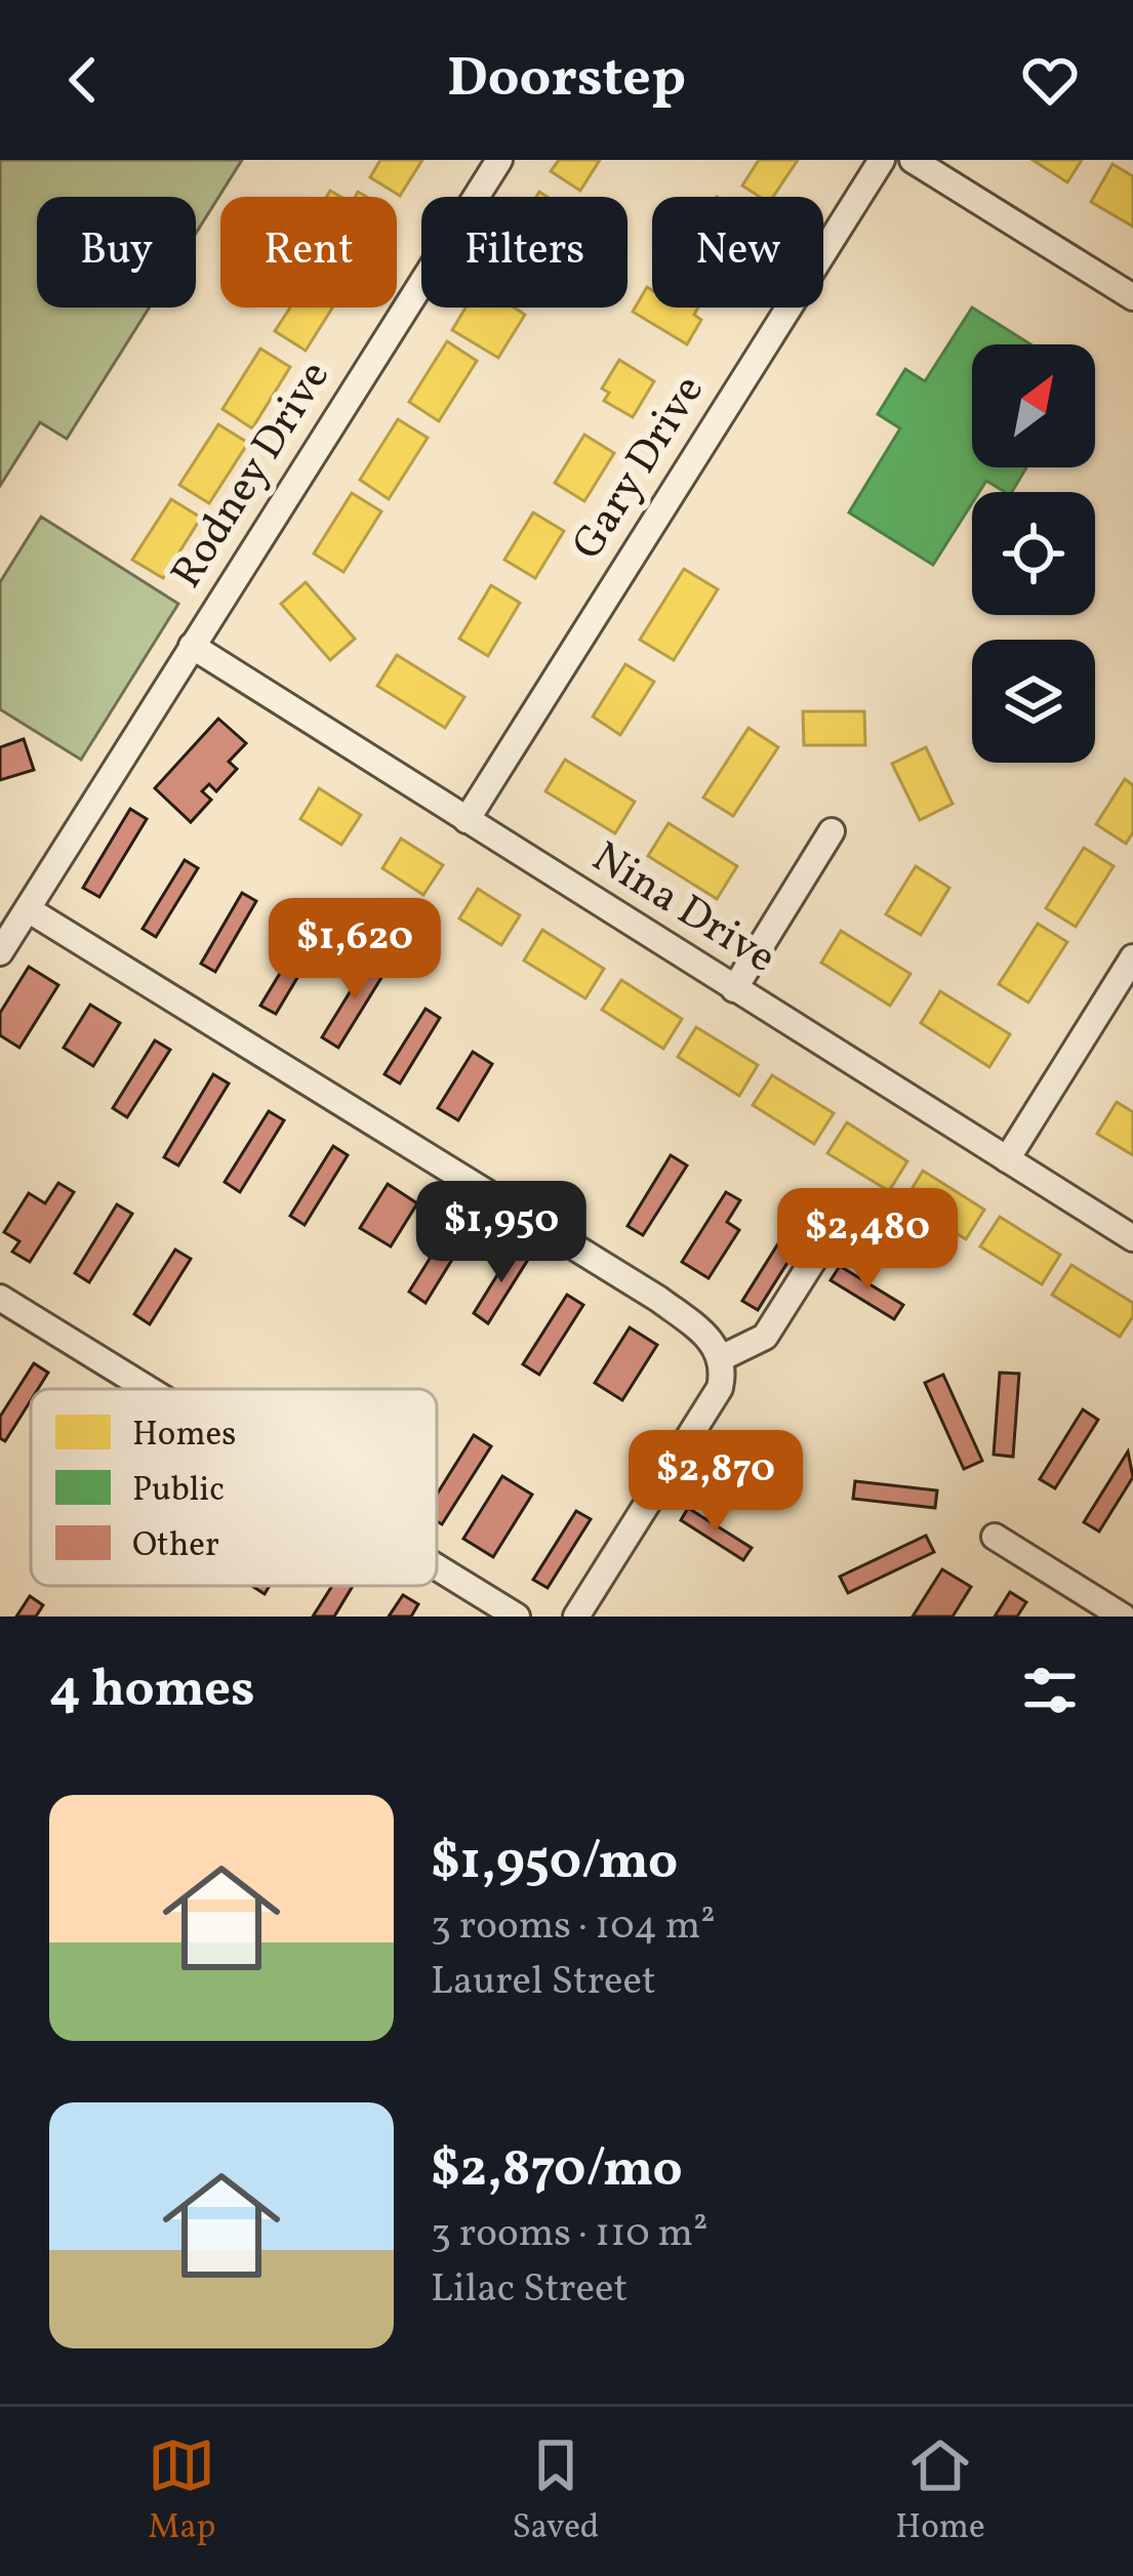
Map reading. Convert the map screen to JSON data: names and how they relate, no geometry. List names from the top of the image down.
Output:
{
  "streets": {
    "street": ["Gary Drive", "Rodney Drive", "Nina Drive"]
  },
  "crossings": [
    ["Gary Drive", "Nina Drive"],
    ["Rodney Drive", "Nina Drive"]
  ],
  "legend": ["Homes", "Public", "Other"],
  "north": "top right",
  "page": {
    "header": "Doorstep",
    "chip": [
      "Buy",
      "Rent",
      "Filters",
      "New"
    ],
    "price": [
      "$1,620",
      "$1,950",
      "$2,480",
      "$2,870"
    ],
    "heading": "4 homes",
    "list": [
      {
        "name": "$1,950/mo",
        "note": "3 rooms · 104 m² · Laurel Street"
      },
      {
        "name": "$2,870/mo",
        "note": "3 rooms · 110 m² · Lilac Street"
      }
    ],
    "tabs": ["Map", "Saved", "Home"]
  }
}
